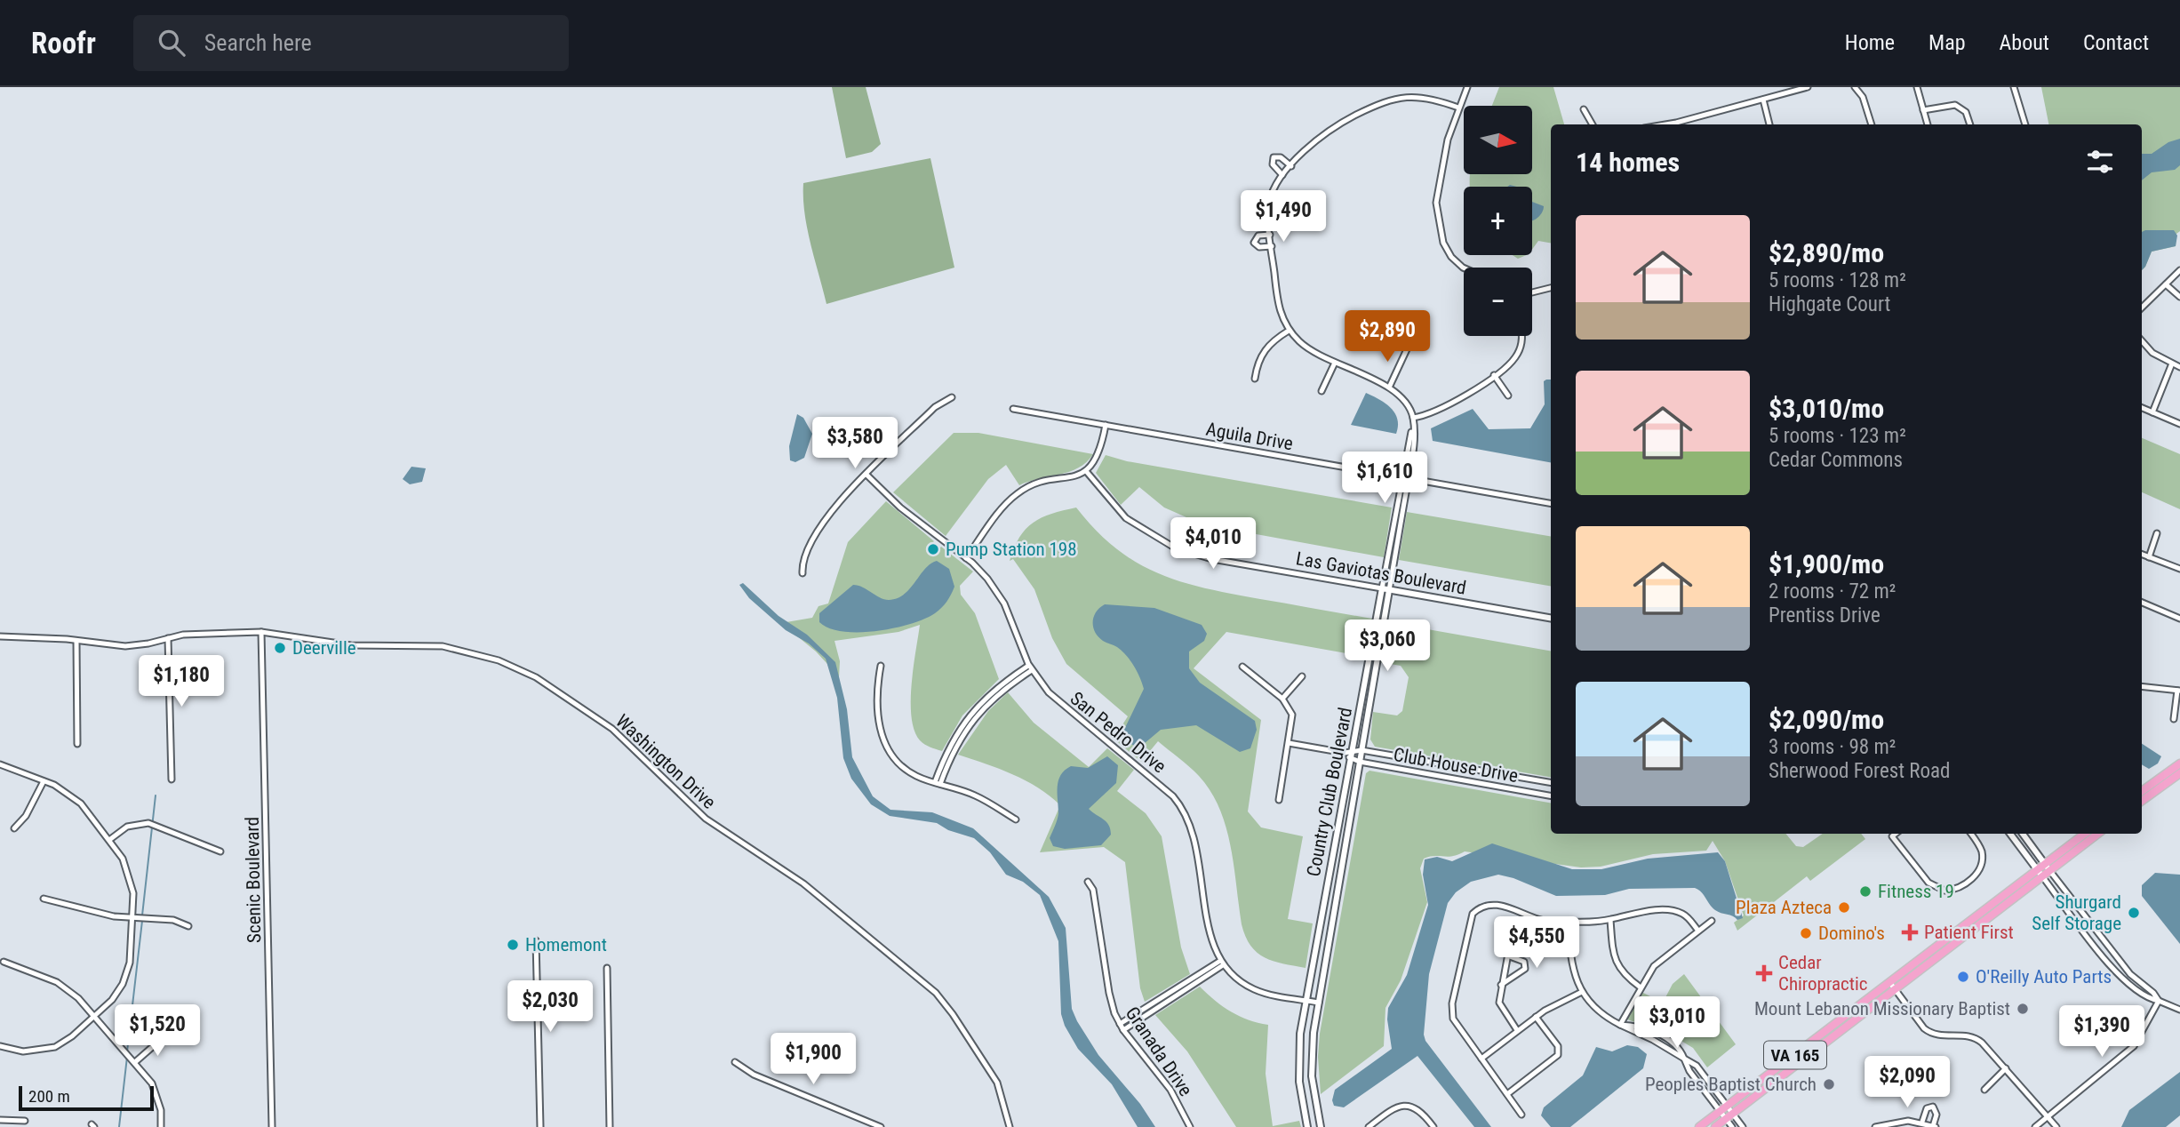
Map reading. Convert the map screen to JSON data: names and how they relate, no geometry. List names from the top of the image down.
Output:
{
  "streets": {
    "main road": ["VA 165"],
    "street": [
      "Aguila Drive",
      "Las Gaviotas Boulevard",
      "San Pedro Drive",
      "Washington Drive",
      "Club House Drive",
      "Country Club Boulevard",
      "Scenic Boulevard",
      "Granada Drive"
    ]
  },
  "crossings": [
    ["Aguila Drive", "Country Club Boulevard"],
    ["Las Gaviotas Boulevard", "Country Club Boulevard"],
    ["Washington Drive", "Scenic Boulevard"],
    ["Club House Drive", "Country Club Boulevard"]
  ],
  "places": {
    "other": [
      "Pump Station 198",
      "Deerville",
      "Fitness 19",
      "Plaza Azteca",
      "Shurgard Self Storage",
      "Domino's",
      "Homemont",
      "O'Reilly Auto Parts",
      "Mount Lebanon Missionary Baptist",
      "Peoples Baptist Church"
    ],
    "health": ["Patient First", "Cedar Chiropractic"]
  },
  "scale_bar": "200 m",
  "north": "right",
  "page": {
    "header": "Roofr",
    "search": "Search here",
    "nav": [
      "Home",
      "Map",
      "About",
      "Contact"
    ],
    "map_buttons": ["+", "−"],
    "heading": "14 homes",
    "price": [
      "$1,490",
      "$2,890",
      "$3,580",
      "$1,610",
      "$4,010",
      "$3,060",
      "$1,180",
      "$4,550",
      "$2,030",
      "$3,010",
      "$1,520",
      "$1,390",
      "$1,900",
      "$2,090"
    ],
    "list": [
      {
        "name": "$2,890/mo",
        "note": "5 rooms · 128 m² · Highgate Court"
      },
      {
        "name": "$3,010/mo",
        "note": "5 rooms · 123 m² · Cedar Commons"
      },
      {
        "name": "$1,900/mo",
        "note": "2 rooms · 72 m² · Prentiss Drive"
      },
      {
        "name": "$2,090/mo",
        "note": "3 rooms · 98 m² · Sherwood Forest Road"
      }
    ],
    "scale": "200 m"
  }
}
